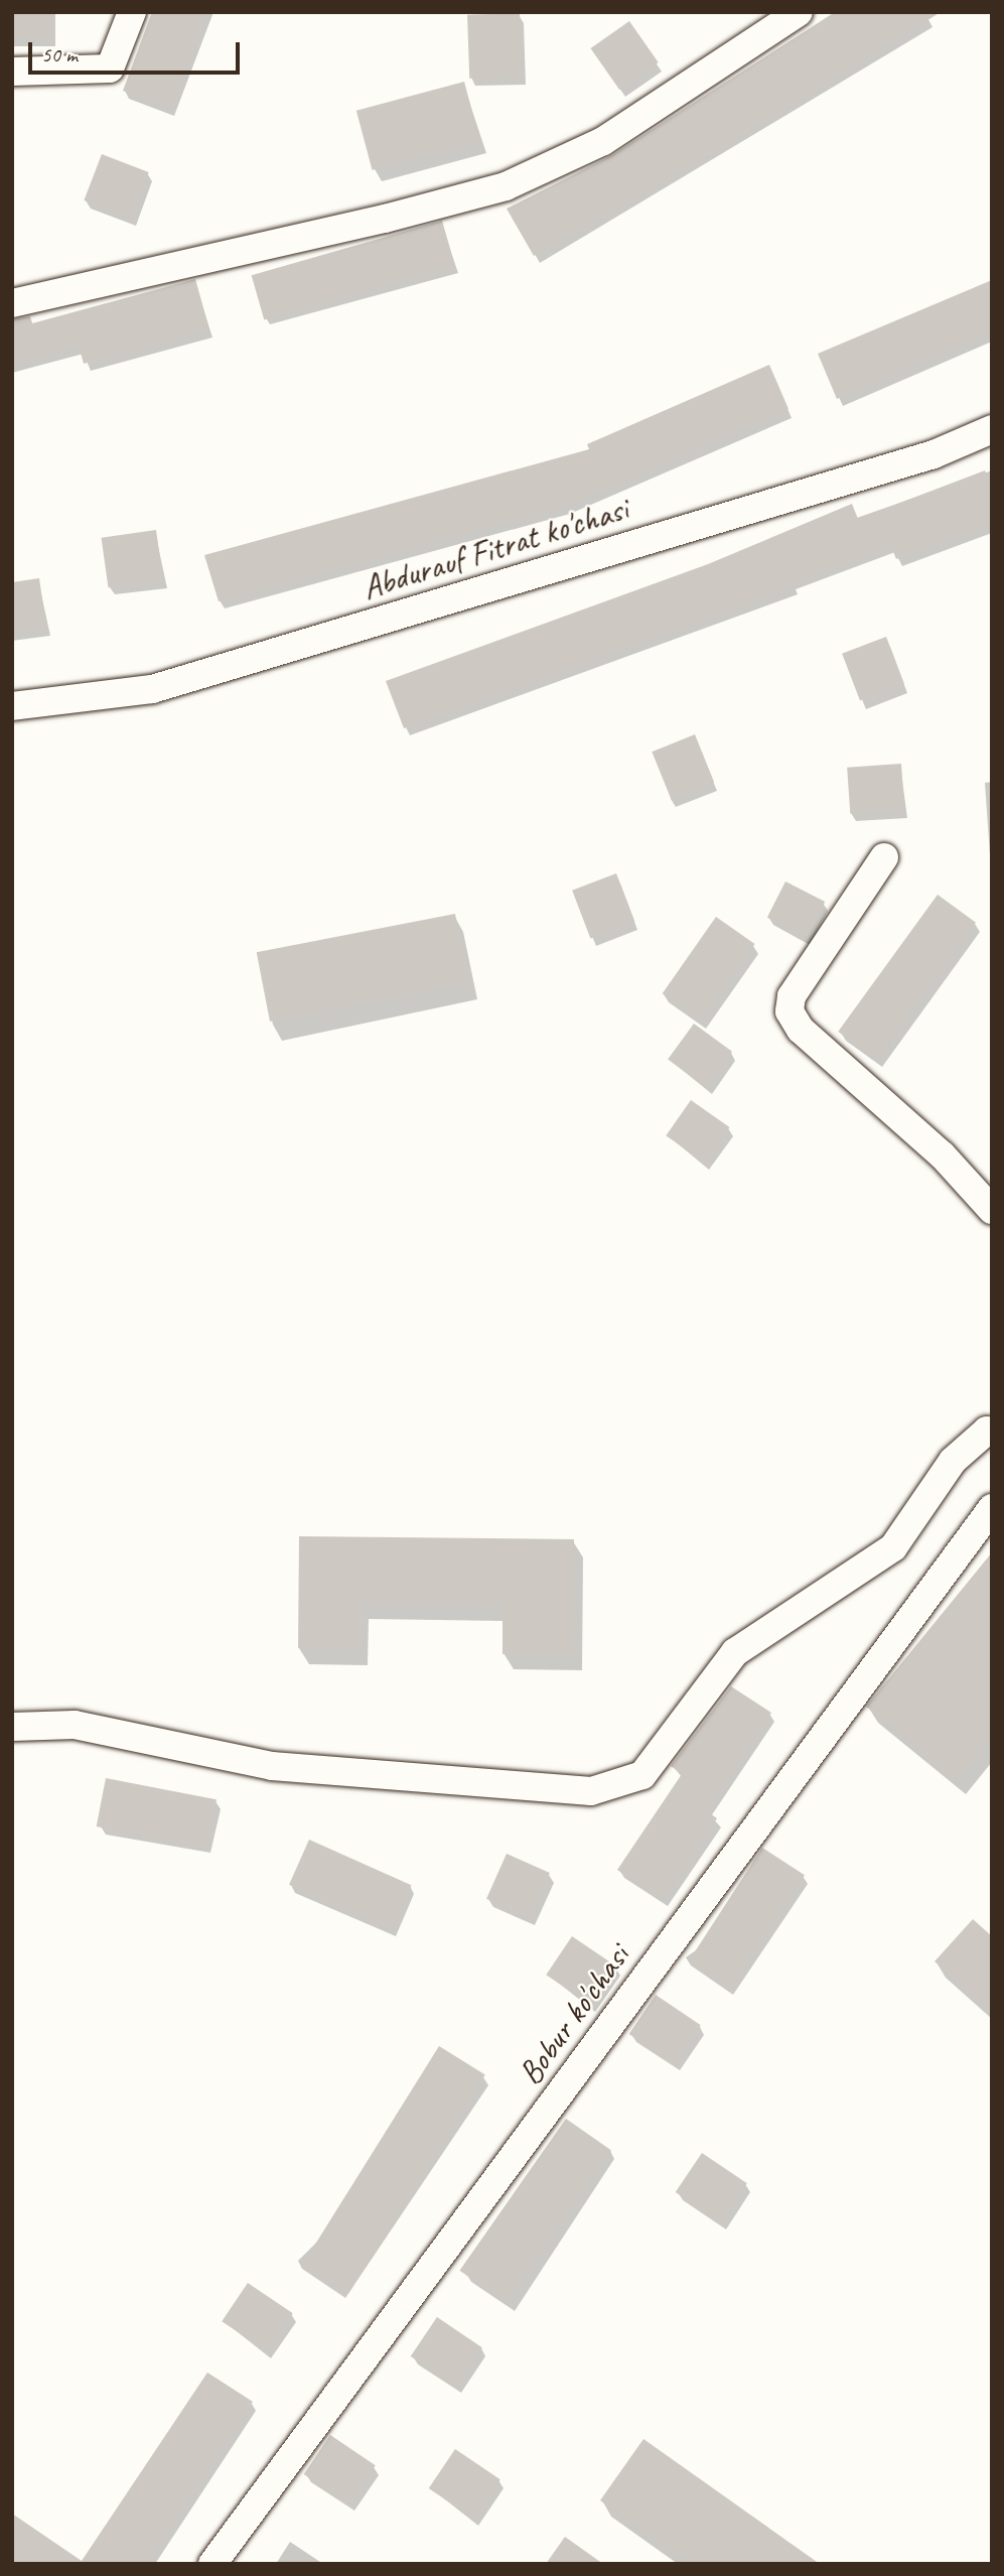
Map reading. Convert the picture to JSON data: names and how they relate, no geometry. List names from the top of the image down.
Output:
{
  "streets": {
    "street": ["Abdurauf Fitrat ko'chasi", "Bobur ko'chasi"]
  },
  "scale_bar": "50 m"
}
